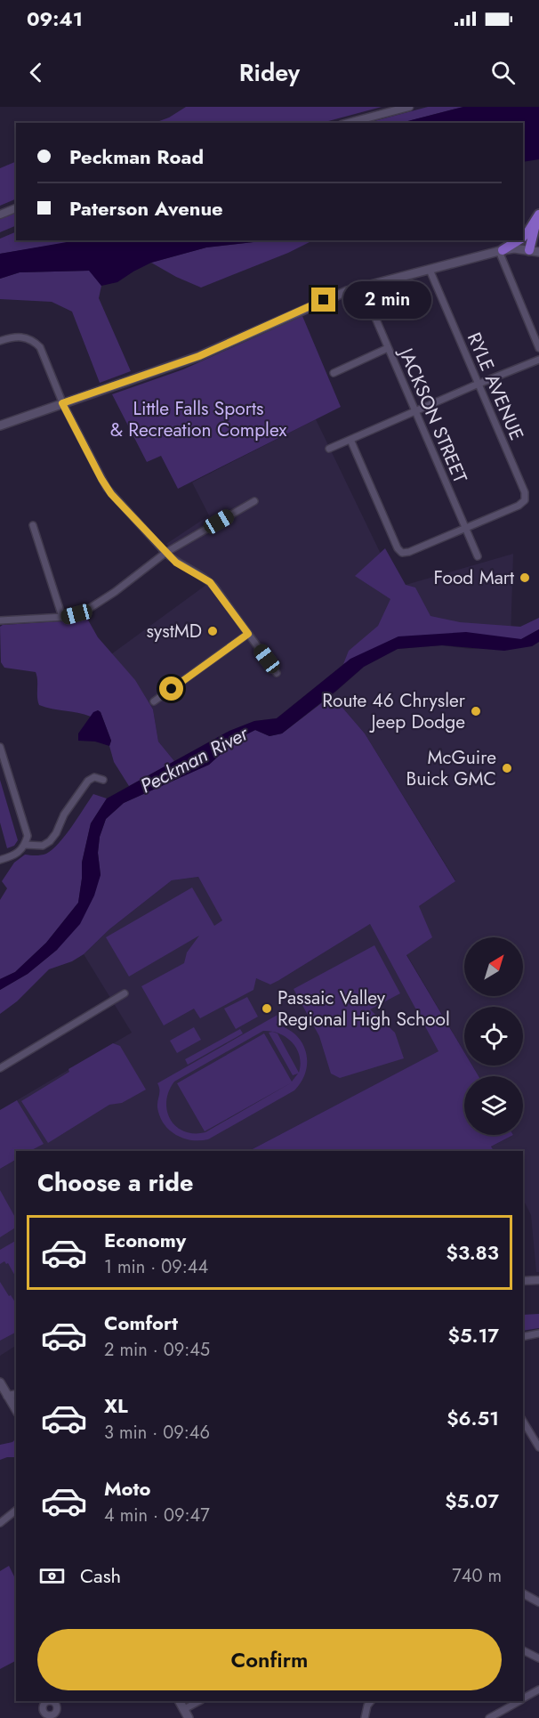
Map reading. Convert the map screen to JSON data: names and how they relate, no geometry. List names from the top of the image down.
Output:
{
  "streets": {
    "street": ["RYLE AVENUE", "JACKSON STREET"]
  },
  "crossings": [
    ["RYLE AVENUE", "JACKSON STREET"]
  ],
  "water": ["Peckman River"],
  "parks": ["Little Falls Sports & Recreation Complex"],
  "places": [
    "Food Mart",
    "systMD",
    "Route 46 Chrysler Jeep Dodge",
    "McGuire Buick GMC",
    "Passaic Valley Regional High School"
  ],
  "north": "top right",
  "page": {
    "status": "09:41",
    "header": "Ridey",
    "banner": ["Peckman Road", "Paterson Avenue"],
    "bubble": "2 min",
    "heading": "Choose a ride",
    "list": [
      {
        "name": "Economy",
        "note": "1 min · 09:44",
        "value": "$3.83"
      },
      {
        "name": "Comfort",
        "note": "2 min · 09:45",
        "value": "$5.17"
      },
      {
        "name": "XL",
        "note": "3 min · 09:46",
        "value": "$6.51"
      },
      {
        "name": "Moto",
        "note": "4 min · 09:47",
        "value": "$5.07"
      }
    ],
    "pay": ["Cash", "740 m"],
    "buttons": "Confirm"
  }
}
